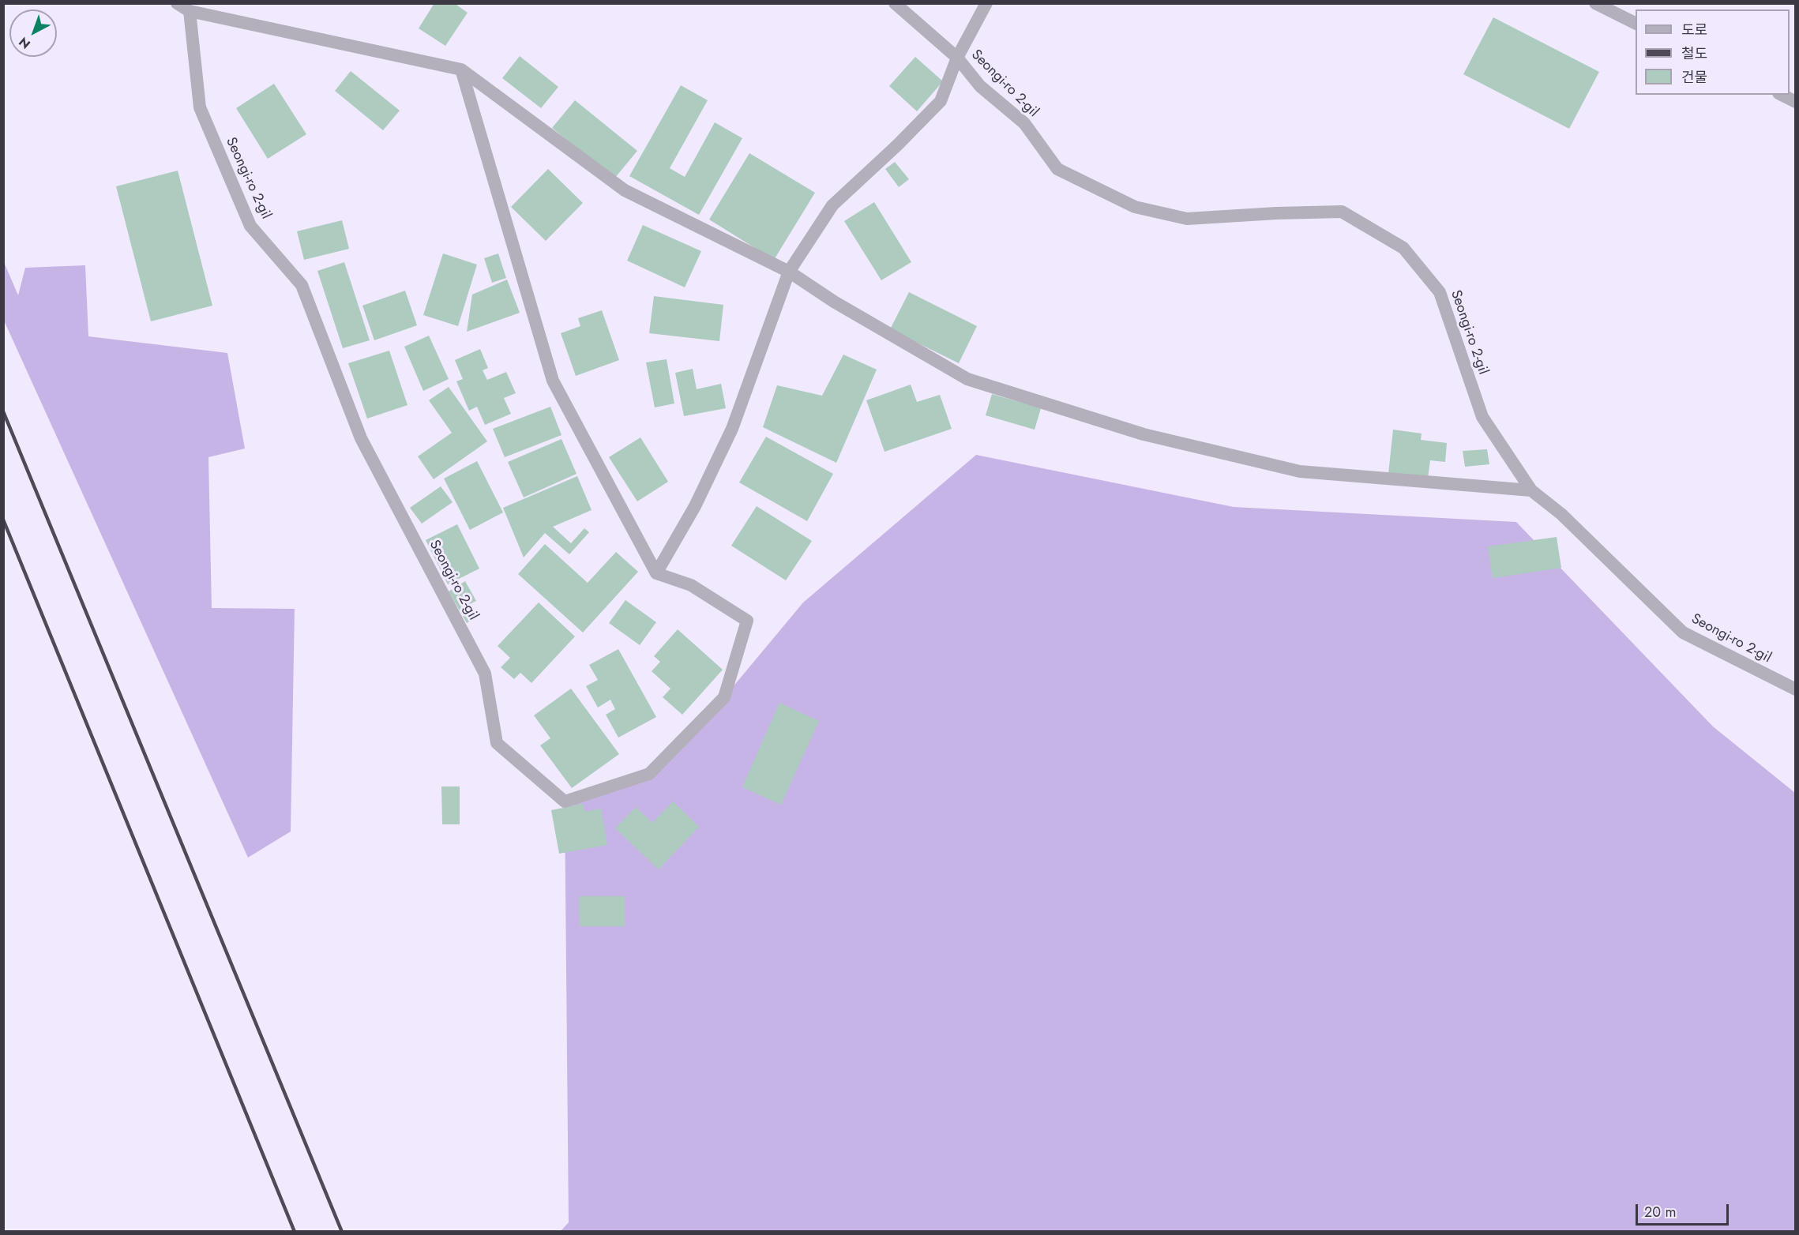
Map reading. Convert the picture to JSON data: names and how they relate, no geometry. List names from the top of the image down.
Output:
{
  "streets": {
    "street": ["Seongi-ro 2-gil"]
  },
  "legend": ["도로", "철도", "건물"],
  "scale_bar": "20 m",
  "north": "bottom left"
}
